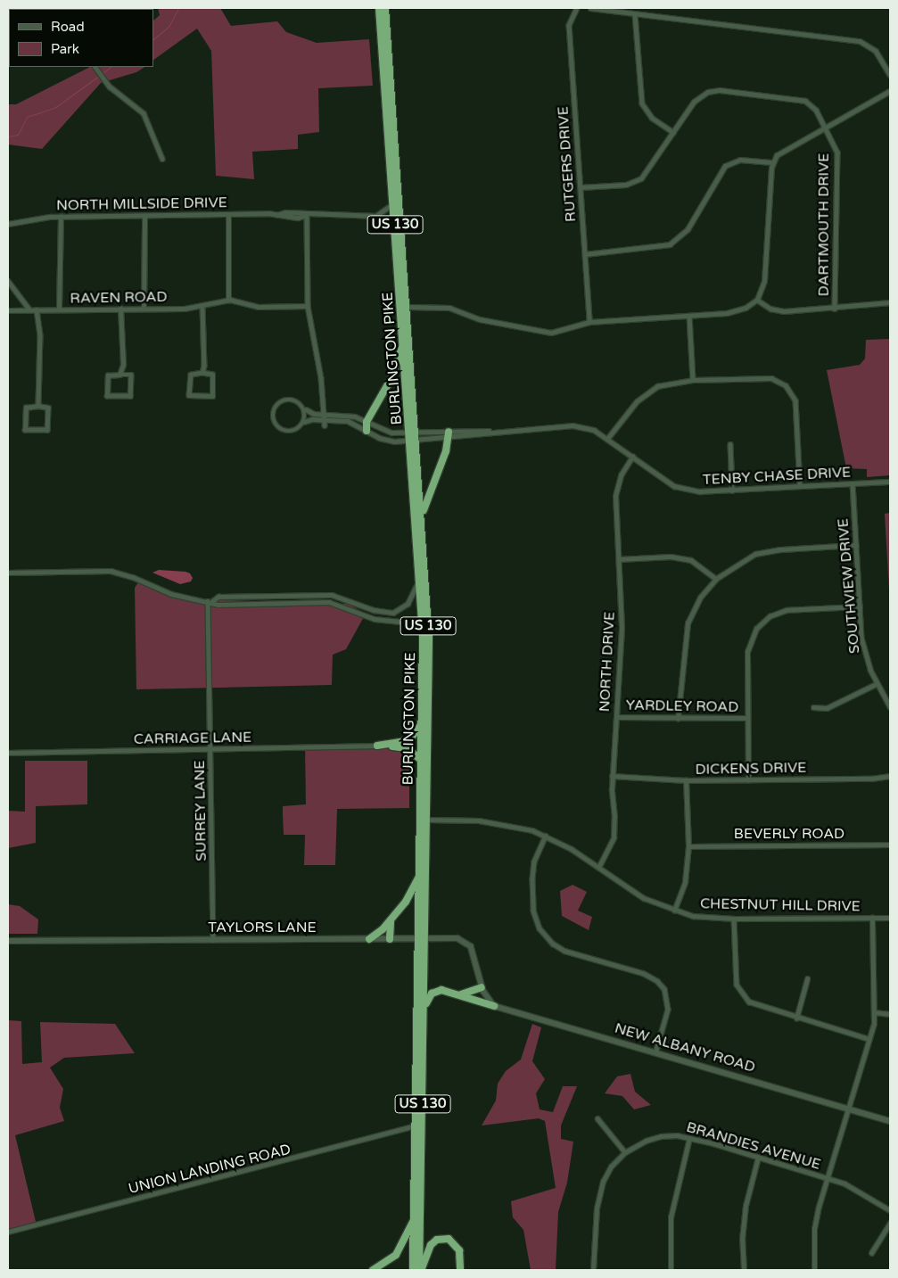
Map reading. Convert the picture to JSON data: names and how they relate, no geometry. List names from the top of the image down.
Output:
{
  "streets": {
    "highway": ["US 130", "BURLINGTON PIKE"],
    "street": [
      "RUTGERS DRIVE",
      "NORTH MILLSIDE DRIVE",
      "DARTMOUTH DRIVE",
      "RAVEN ROAD",
      "TENBY CHASE DRIVE",
      "SOUTHVIEW DRIVE",
      "NORTH DRIVE",
      "YARDLEY ROAD",
      "CARRIAGE LANE",
      "DICKENS DRIVE",
      "SURREY LANE",
      "BEVERLY ROAD",
      "CHESTNUT HILL DRIVE",
      "TAYLORS LANE",
      "NEW ALBANY ROAD",
      "BRANDIES AVENUE",
      "UNION LANDING ROAD"
    ]
  },
  "crossings": [
    ["RUTGERS DRIVE", "DARTMOUTH DRIVE"],
    ["NORTH MILLSIDE DRIVE", "BURLINGTON PIKE"],
    ["BURLINGTON PIKE", "TENBY CHASE DRIVE"],
    ["BURLINGTON PIKE", "CHESTNUT HILL DRIVE"],
    ["BURLINGTON PIKE", "TAYLORS LANE"],
    ["BURLINGTON PIKE", "UNION LANDING ROAD"],
    ["TENBY CHASE DRIVE", "SOUTHVIEW DRIVE"],
    ["TENBY CHASE DRIVE", "NORTH DRIVE"],
    ["NORTH DRIVE", "YARDLEY ROAD"],
    ["NORTH DRIVE", "DICKENS DRIVE"],
    ["NORTH DRIVE", "CHESTNUT HILL DRIVE"],
    ["CARRIAGE LANE", "SURREY LANE"],
    ["SURREY LANE", "TAYLORS LANE"]
  ],
  "legend": ["Road", "Park"]
}
